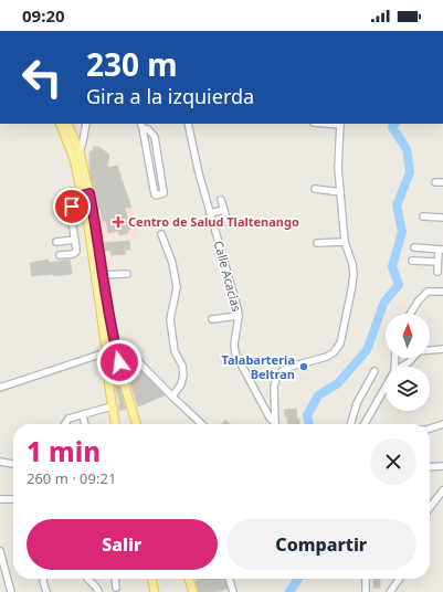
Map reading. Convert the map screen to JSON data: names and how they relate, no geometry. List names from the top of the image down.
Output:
{
  "streets": {
    "street": ["Calle Acacias"]
  },
  "places": {
    "health": ["Centro de Salud Tlaltenango"],
    "other": ["Talabarteria Beltran"]
  },
  "north": "top",
  "page": {
    "status": "09:20",
    "turn": ["230 m", "Gira a la izquierda"],
    "heading": ["1 min", "260 m · 09:21"],
    "buttons": ["Salir", "Compartir"]
  }
}
